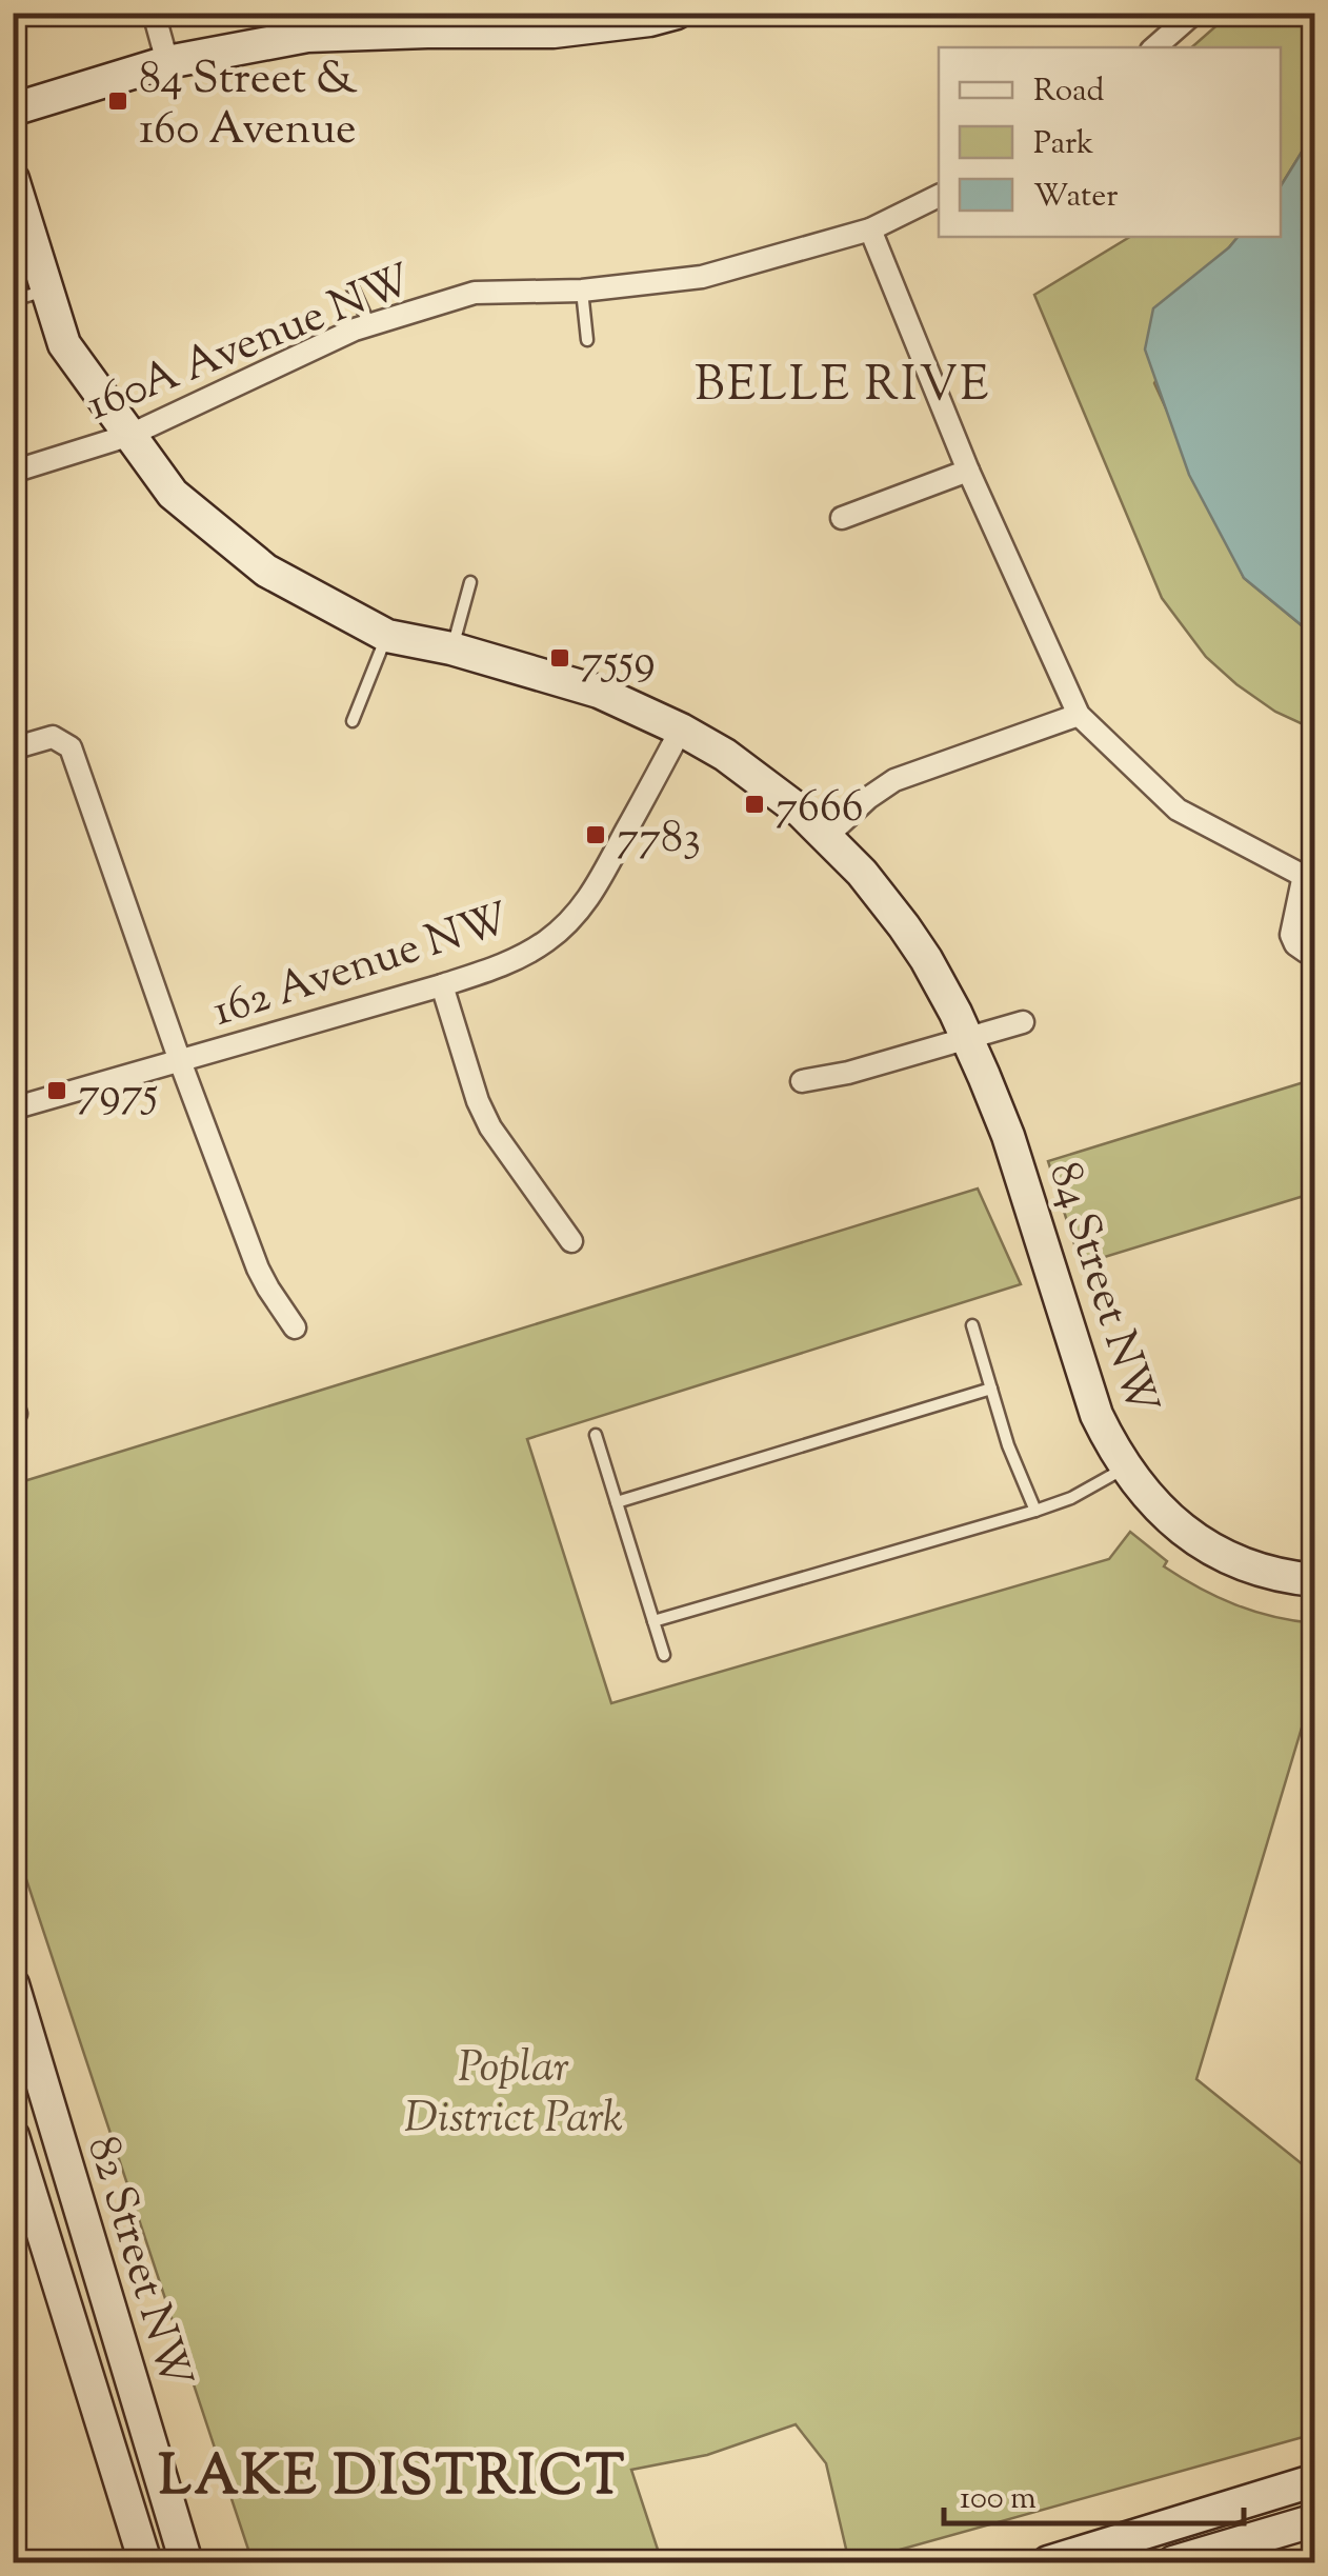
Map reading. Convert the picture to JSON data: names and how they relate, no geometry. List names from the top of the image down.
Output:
{
  "streets": {
    "street": [
      "160A Avenue NW",
      "162 Avenue NW",
      "84 Street NW",
      "82 Street NW"
    ]
  },
  "crossings": [
    ["160A Avenue NW", "84 Street NW"],
    ["162 Avenue NW", "84 Street NW"]
  ],
  "districts": ["BELLE RIVE", "LAKE DISTRICT"],
  "parks": ["Poplar District Park"],
  "places": {
    "transit": [
      "84 Street & 160 Avenue",
      "7559",
      "7666",
      "7783",
      "7975"
    ]
  },
  "legend": ["Road", "Park", "Water"],
  "scale_bar": "100 m"
}
